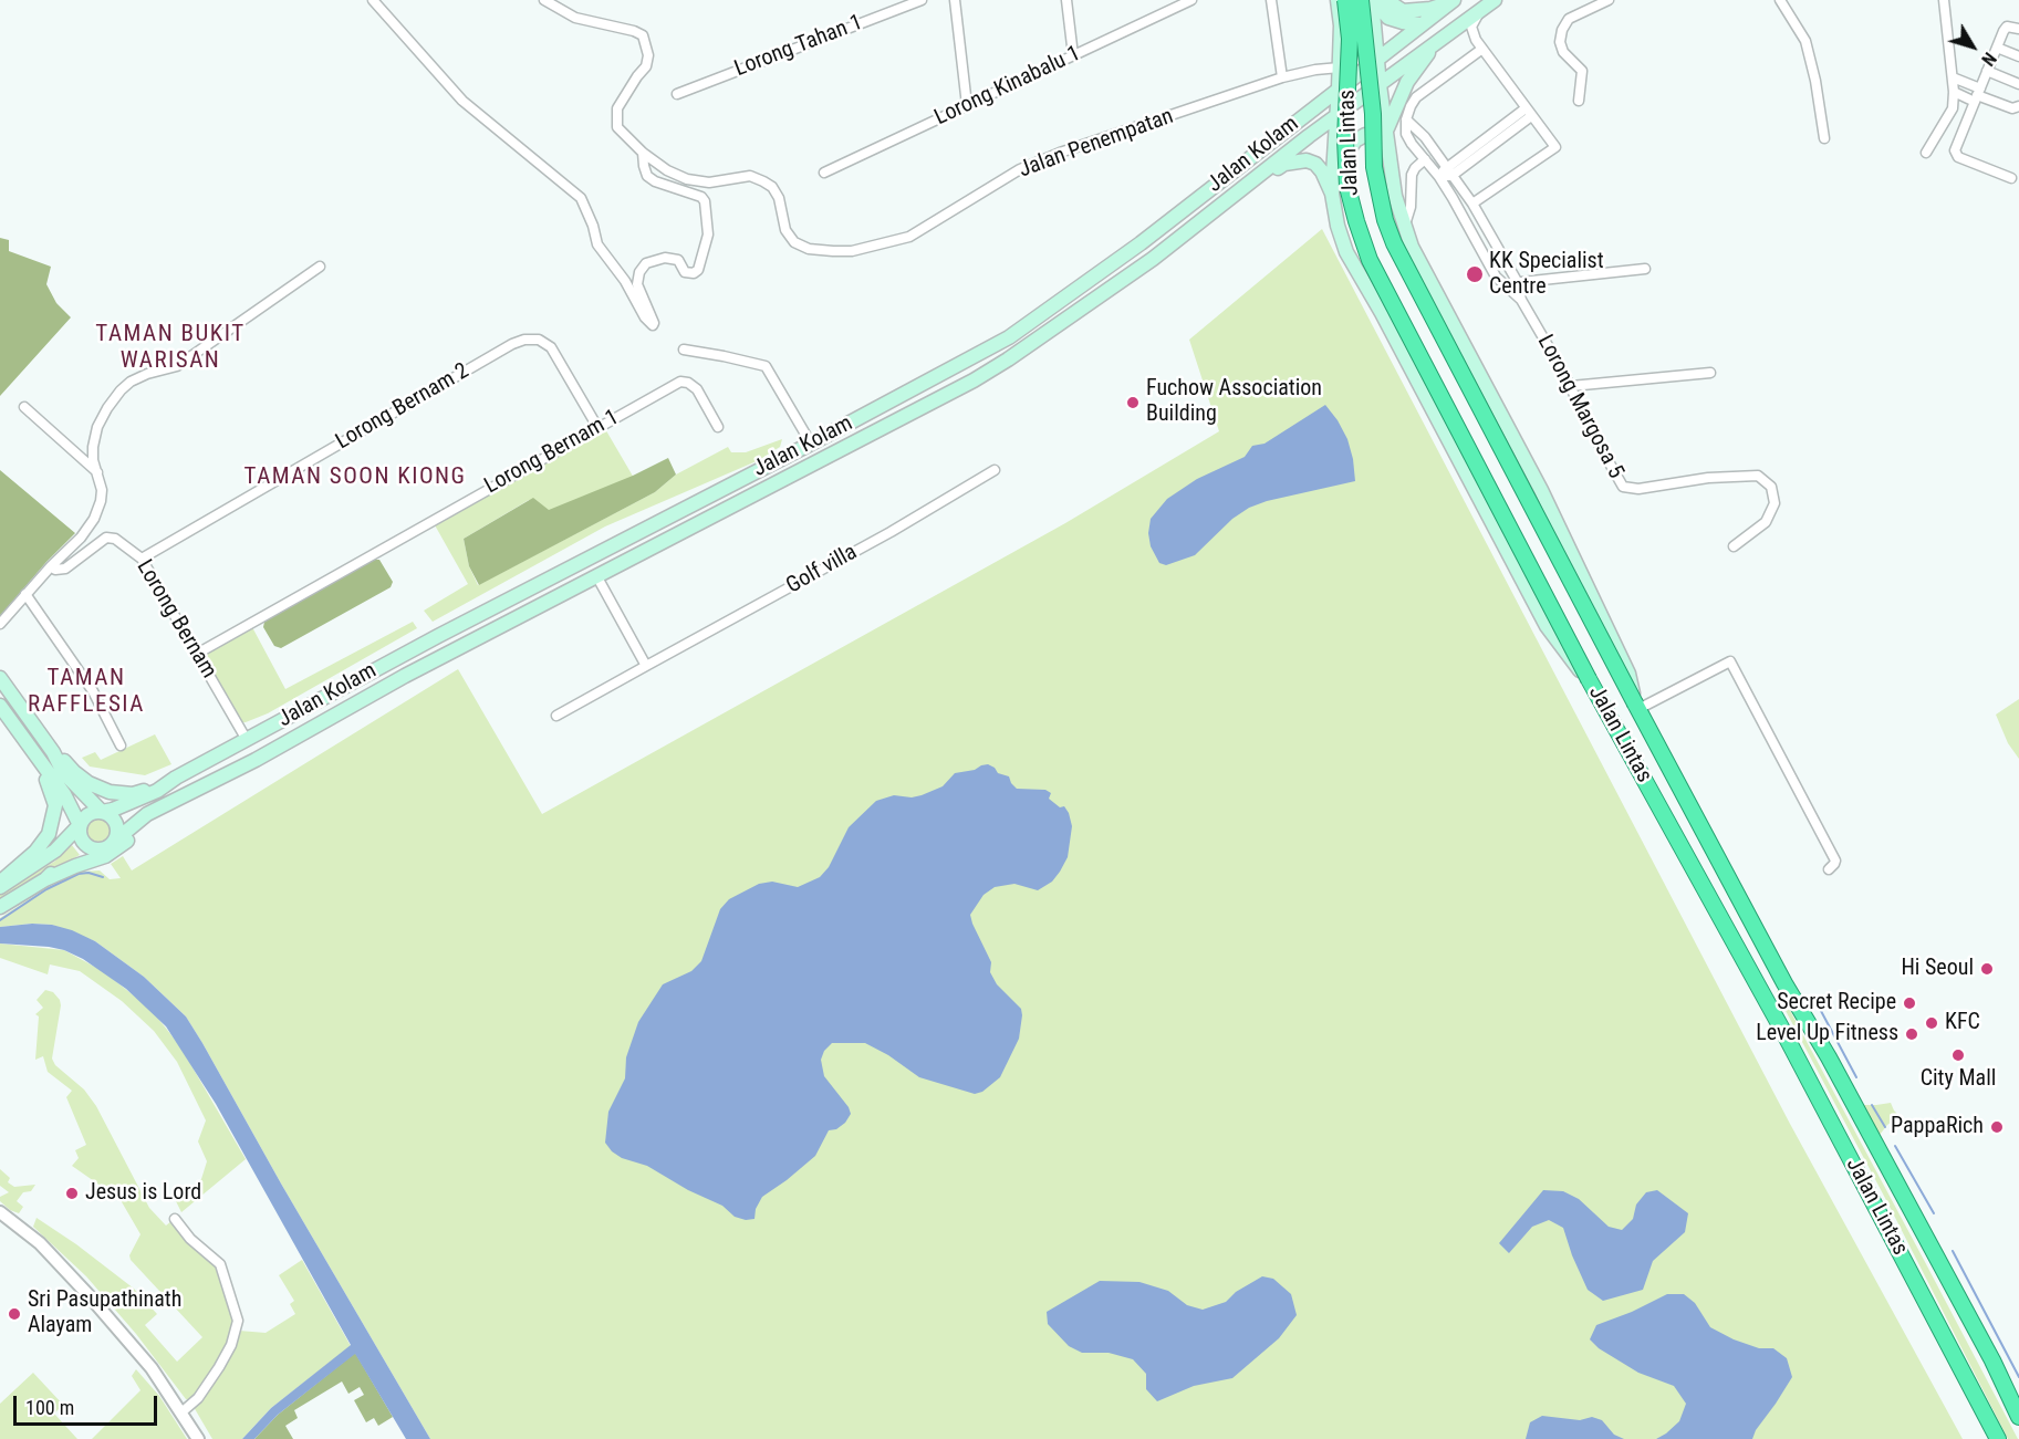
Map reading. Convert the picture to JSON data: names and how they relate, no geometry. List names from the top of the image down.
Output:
{
  "streets": {
    "highway": ["Jalan Lintas"],
    "main road": ["Jalan Kolam"],
    "street": [
      "Lorong Tahan 1",
      "Lorong Kinabalu 1",
      "Jalan Penempatan",
      "Lorong Bernam 2",
      "Lorong Margosa 5",
      "Lorong Bernam 1",
      "Golf villa",
      "Lorong Bernam"
    ]
  },
  "crossings": [
    ["Jalan Lintas", "Jalan Penempatan"],
    ["Jalan Lintas", "Jalan Kolam"],
    ["Jalan Kolam", "Lorong Bernam"],
    ["Lorong Bernam 2", "Lorong Bernam 1"],
    ["Lorong Bernam 2", "Lorong Bernam"],
    ["Lorong Bernam 1", "Lorong Bernam"]
  ],
  "districts": ["TAMAN BUKIT WARISAN", "TAMAN SOON KIONG", "TAMAN RAFFLESIA"],
  "places": [
    "KK Specialist Centre",
    "Fuchow Association Building",
    "Hi Seoul",
    "Secret Recipe",
    "KFC",
    "Level Up Fitness",
    "City Mall",
    "PappaRich",
    "Jesus is Lord",
    "Sri Pasupathinath Alayam"
  ],
  "scale_bar": "100 m",
  "north": "bottom right"
}
